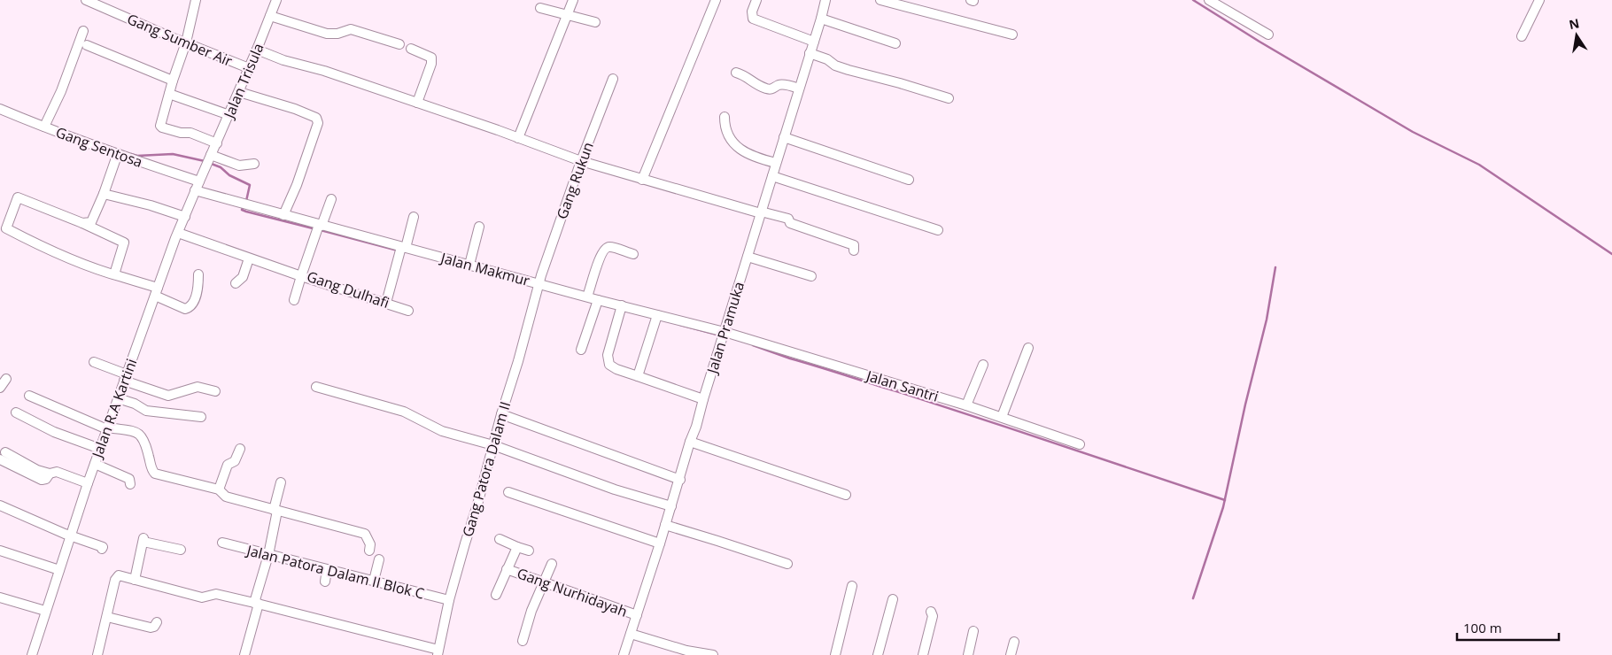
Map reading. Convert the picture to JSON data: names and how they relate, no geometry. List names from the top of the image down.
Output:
{
  "streets": {
    "street": [
      "Gang Sumber Air",
      "Jalan Trisula",
      "Gang Sentosa",
      "Gang Rukun",
      "Jalan Makmur",
      "Gang Dulhafi",
      "Jalan Pramuka",
      "Jalan Santri",
      "Jalan R.A Kartini",
      "Gang Patora Dalam II",
      "Jalan Patora Dalam II Blok C",
      "Gang Nurhidayah"
    ]
  },
  "crossings": [
    ["Gang Sumber Air", "Jalan Trisula"],
    ["Jalan Trisula", "Jalan R.A Kartini"],
    ["Gang Sentosa", "Jalan R.A Kartini"],
    ["Gang Rukun", "Jalan Makmur"],
    ["Gang Rukun", "Gang Patora Dalam II"],
    ["Jalan Makmur", "Gang Dulhafi"],
    ["Jalan Makmur", "Jalan Pramuka"],
    ["Jalan Makmur", "Jalan Santri"],
    ["Jalan Makmur", "Jalan R.A Kartini"],
    ["Jalan Makmur", "Gang Patora Dalam II"],
    ["Jalan Pramuka", "Jalan Santri"],
    ["Jalan Pramuka", "Gang Nurhidayah"],
    ["Gang Patora Dalam II", "Jalan Patora Dalam II Blok C"]
  ],
  "scale_bar": "100 m",
  "north": "top"
}
